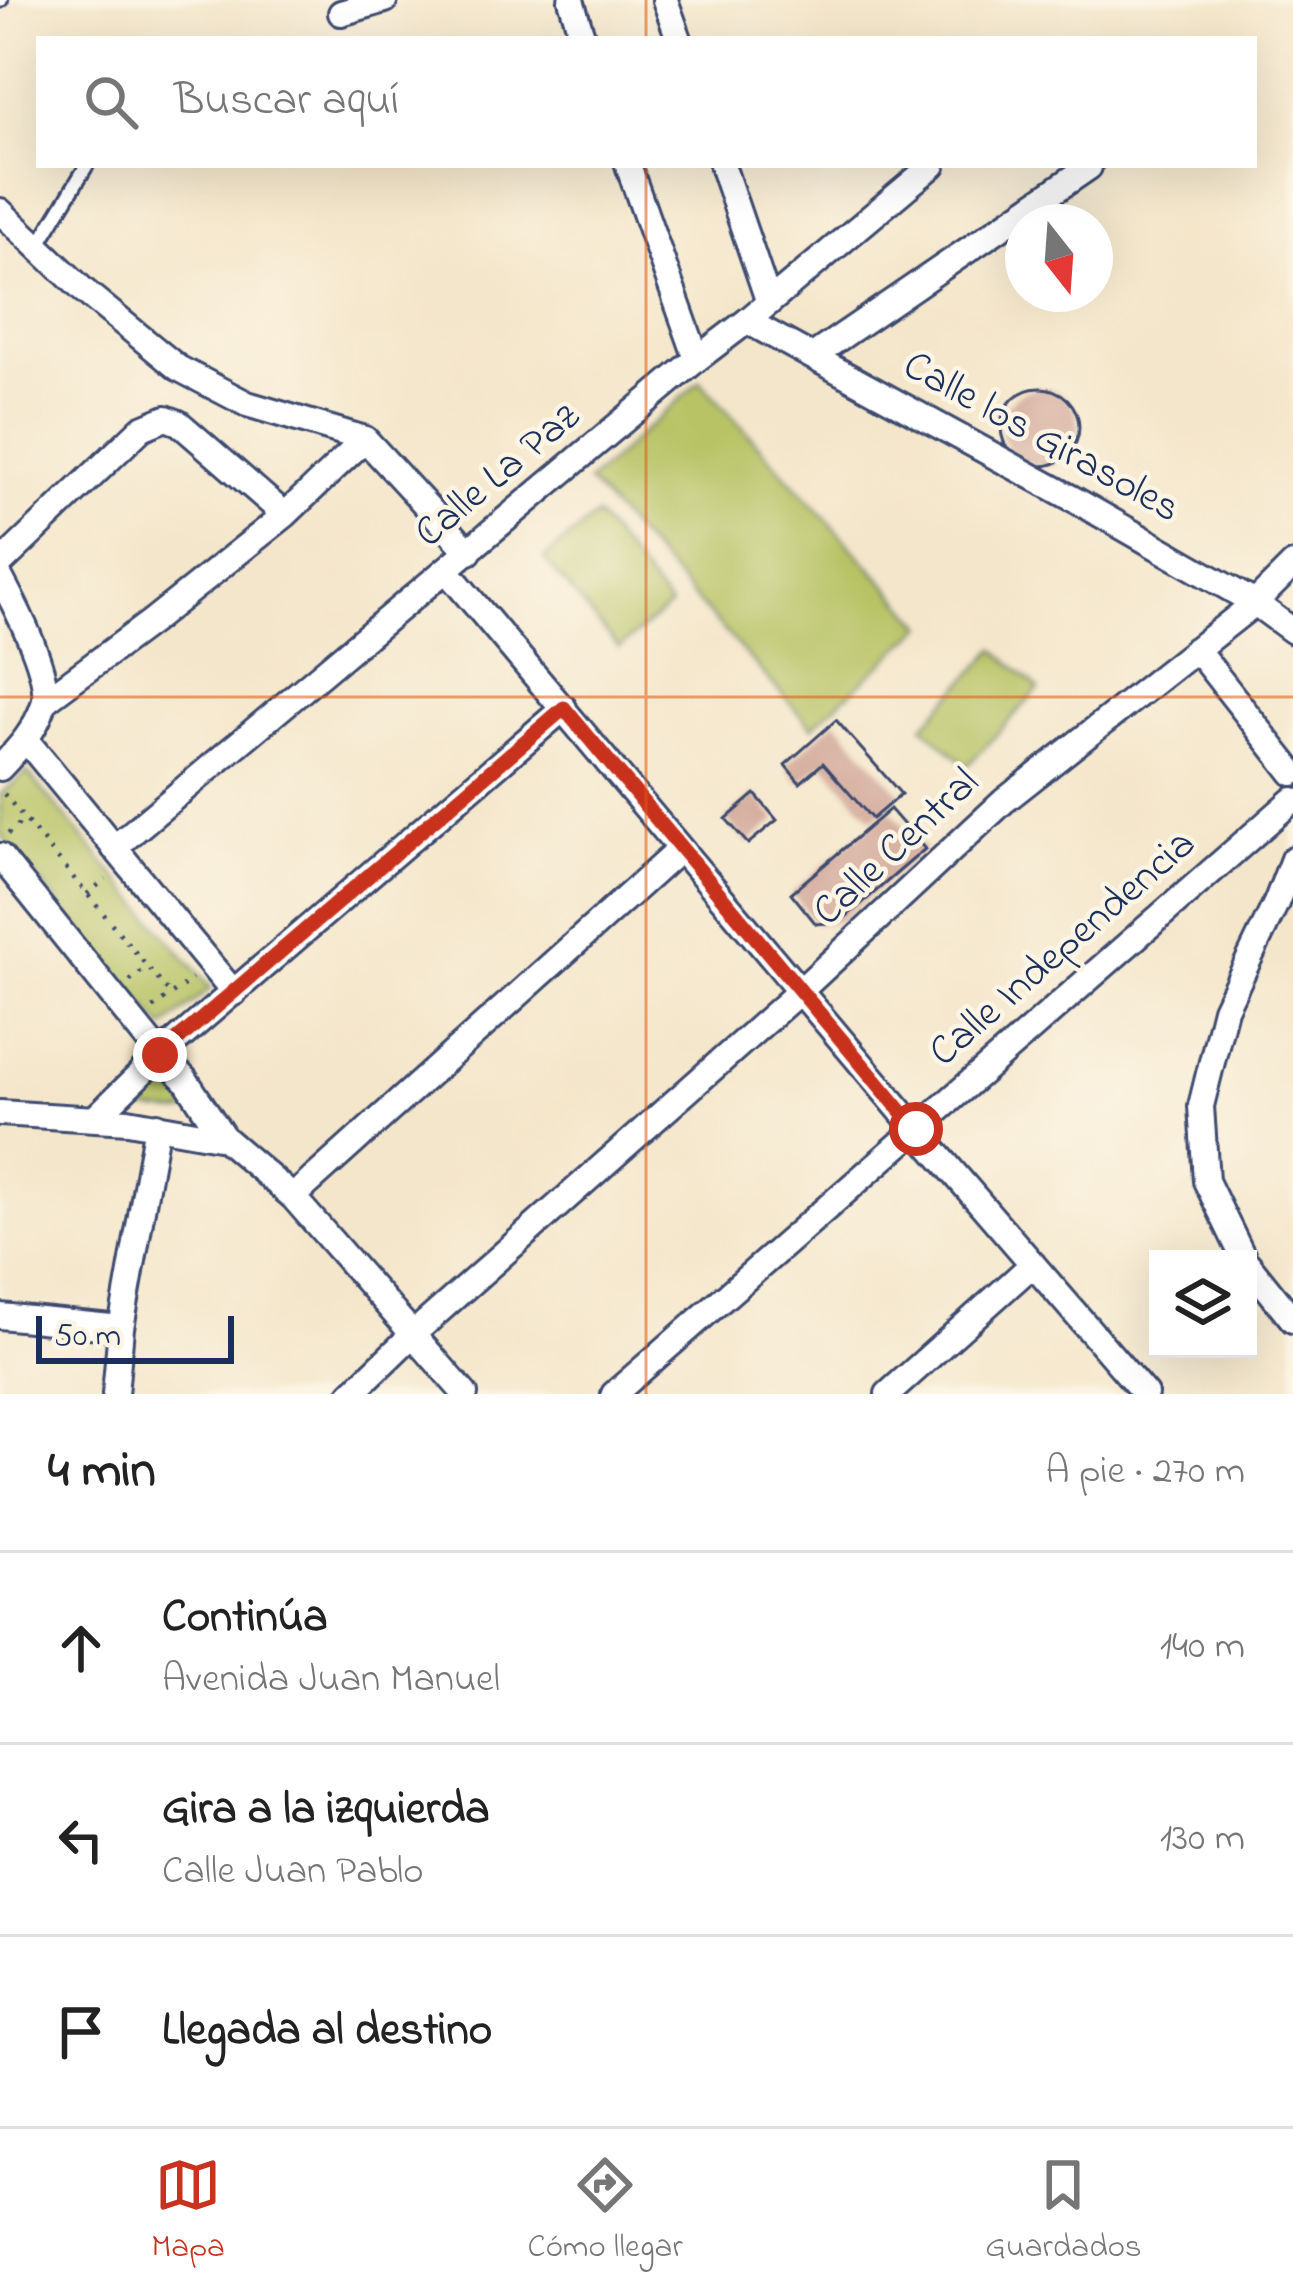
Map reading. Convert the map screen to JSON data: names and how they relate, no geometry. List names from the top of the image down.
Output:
{
  "streets": {
    "street": [
      "Calle los Girasoles",
      "Calle La Paz",
      "Calle Central",
      "Calle Independencia"
    ]
  },
  "crossings": [
    ["Calle los Girasoles", "Calle La Paz"],
    ["Calle los Girasoles", "Calle Central"]
  ],
  "scale_bar": "50 m",
  "north": "bottom",
  "page": {
    "search": "Buscar aquí",
    "scale": "50 m",
    "heading": ["4 min", "A pie · 270 m"],
    "list": [
      ["Continúa", "Avenida Juan Manuel", "140 m"],
      ["Gira a la izquierda", "Calle Juan Pablo", "130 m"],
      "Llegada al destino"
    ],
    "nav": ["Mapa", "Cómo llegar", "Guardados"]
  }
}
